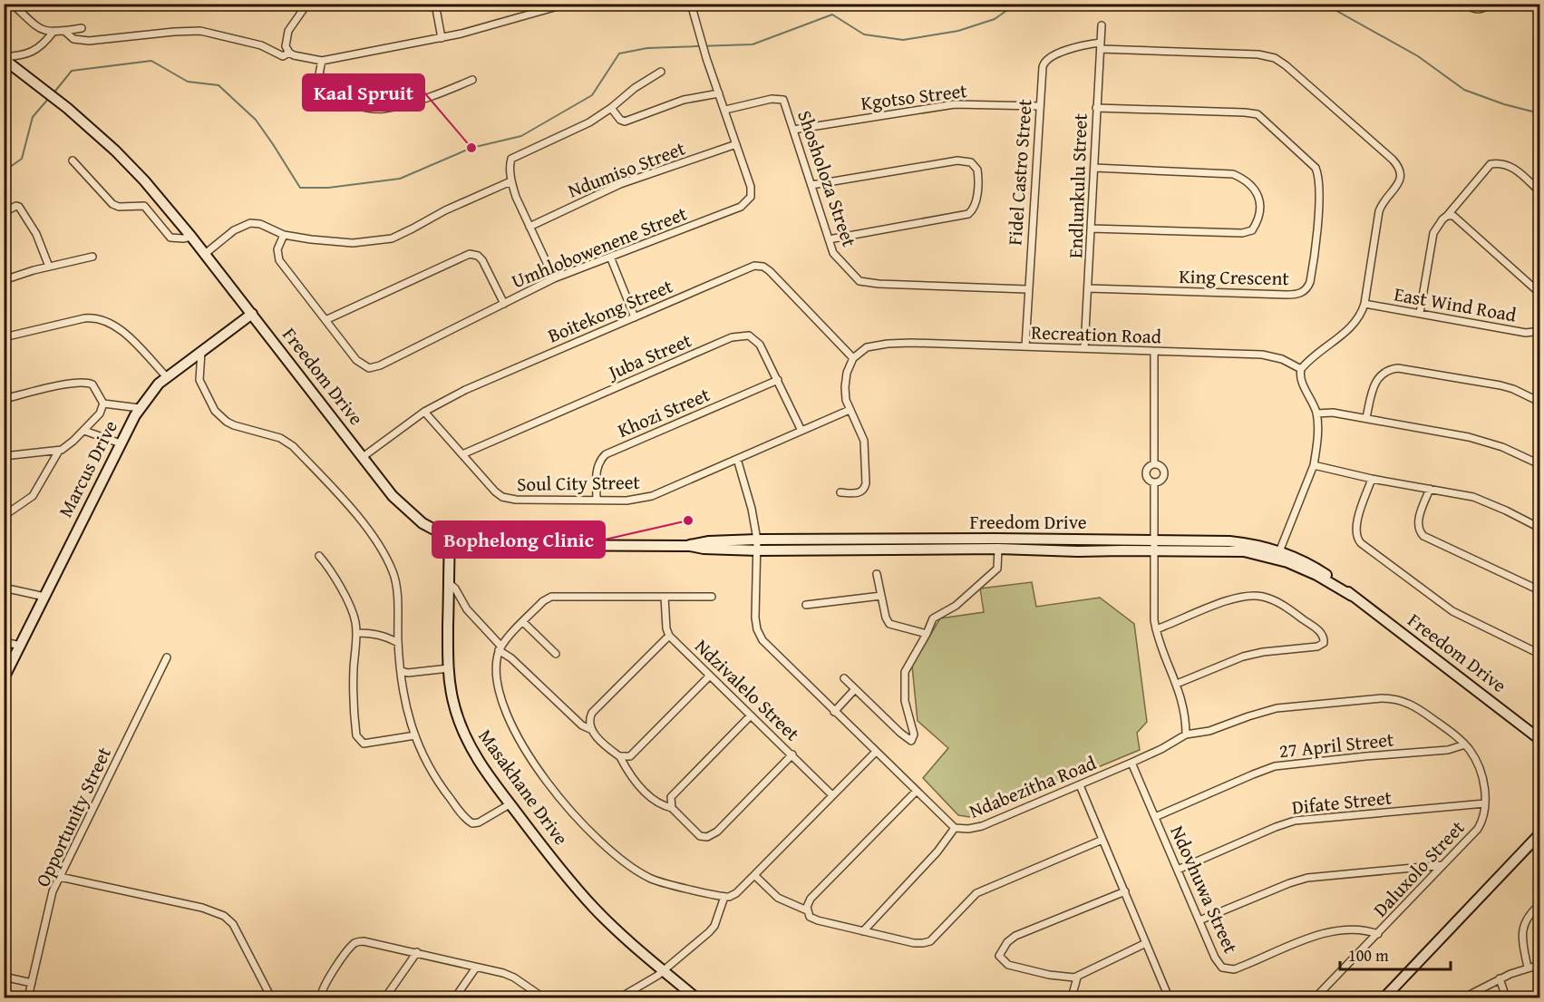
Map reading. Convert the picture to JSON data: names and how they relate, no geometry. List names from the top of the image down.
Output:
{
  "streets": {
    "street": [
      "Kgotso Street",
      "Ndumiso Street",
      "Fidel Castro Street",
      "Shosholoza Street",
      "Endlunkulu Street",
      "Umhlobowenene Street",
      "King Crescent",
      "East Wind Road",
      "Boitekong Street",
      "Recreation Road",
      "Juba Street",
      "Freedom Drive",
      "Khozi Street",
      "Marcus Drive",
      "Soul City Street",
      "Ndzivalelo Street",
      "27 April Street",
      "Masakhane Drive",
      "Ndabezitha Road",
      "Difate Street",
      "Opportunity Street",
      "Daluxolo Street",
      "Ndovhuwa Street"
    ]
  },
  "crossings": [
    ["Kgotso Street", "Fidel Castro Street"],
    ["Kgotso Street", "Shosholoza Street"],
    ["Ndumiso Street", "Umhlobowenene Street"],
    ["Fidel Castro Street", "Shosholoza Street"],
    ["Fidel Castro Street", "Endlunkulu Street"],
    ["Fidel Castro Street", "Recreation Road"],
    ["Shosholoza Street", "Umhlobowenene Street"],
    ["Endlunkulu Street", "King Crescent"],
    ["Endlunkulu Street", "Recreation Road"],
    ["Boitekong Street", "Recreation Road"],
    ["Boitekong Street", "Freedom Drive"],
    ["Boitekong Street", "Soul City Street"],
    ["Juba Street", "Khozi Street"],
    ["Juba Street", "Soul City Street"],
    ["Freedom Drive", "Marcus Drive"],
    ["Freedom Drive", "Masakhane Drive"],
    ["Freedom Drive", "Ndabezitha Road"],
    ["Khozi Street", "Soul City Street"],
    ["Soul City Street", "Ndabezitha Road"],
    ["27 April Street", "Daluxolo Street"],
    ["27 April Street", "Ndovhuwa Street"],
    ["Ndabezitha Road", "Daluxolo Street"],
    ["Ndabezitha Road", "Ndovhuwa Street"],
    ["Difate Street", "Daluxolo Street"],
    ["Difate Street", "Ndovhuwa Street"],
    ["Daluxolo Street", "Ndovhuwa Street"]
  ],
  "places": ["Kaal Spruit", "Bophelong Clinic"],
  "scale_bar": "100 m"
}
